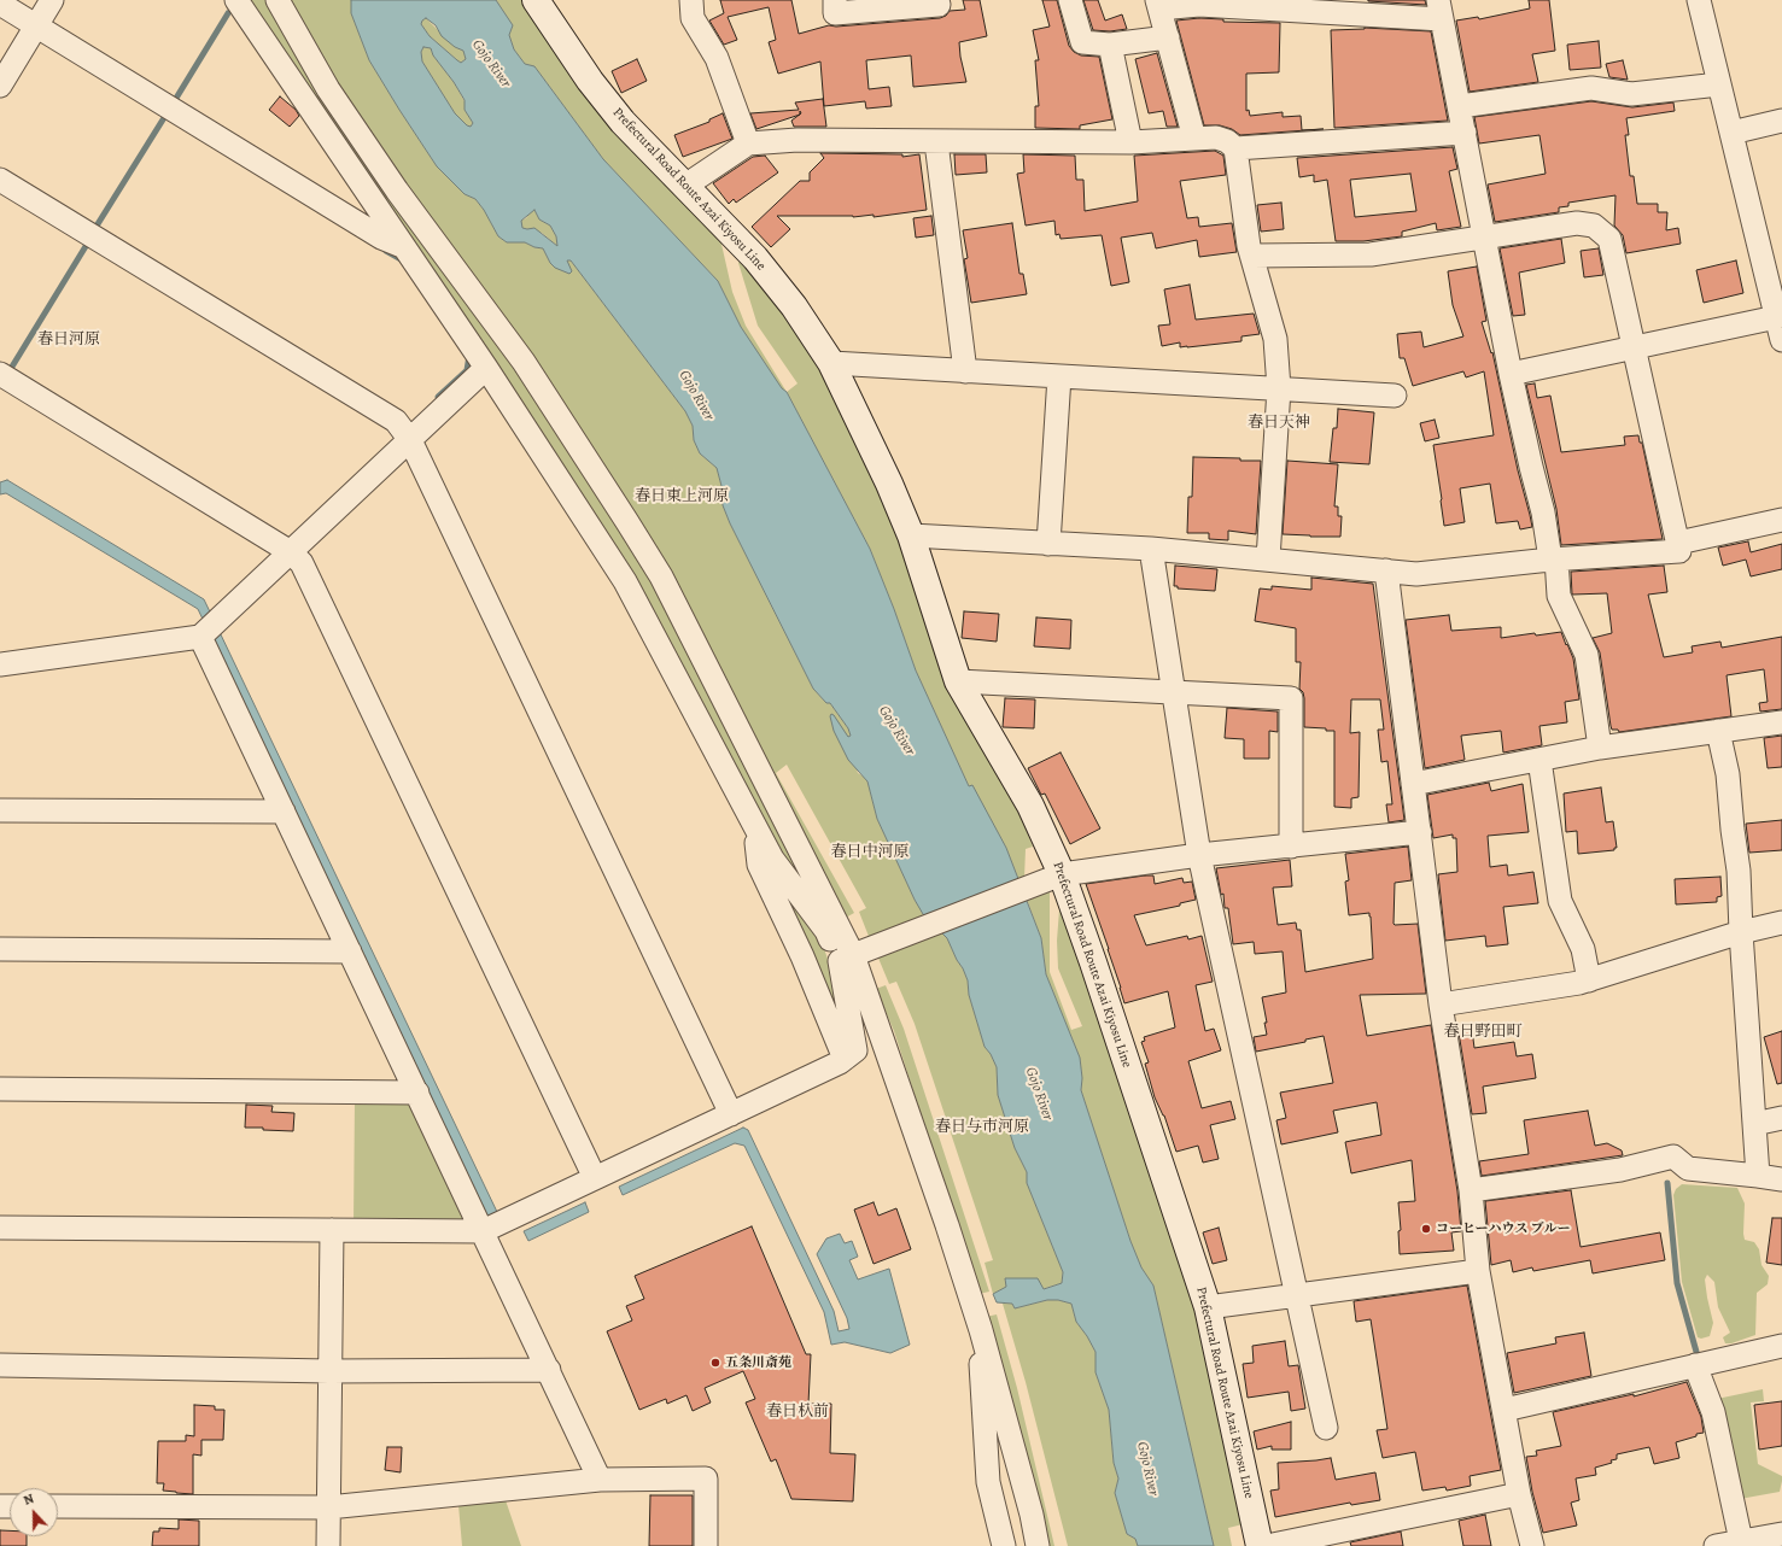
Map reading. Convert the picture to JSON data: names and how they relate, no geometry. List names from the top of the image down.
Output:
{
  "streets": {
    "main road": ["Prefectural Road Route Azai Kiyosu Line"]
  },
  "districts": [
    "春日河原",
    "春日天神",
    "春日東上河原",
    "春日中河原",
    "春日野田町",
    "春日与市河原",
    "春日杁前"
  ],
  "water": ["Gojo River"],
  "places": ["コーヒーハウス ブルー", "五条川斎苑"],
  "north": "top"
}
